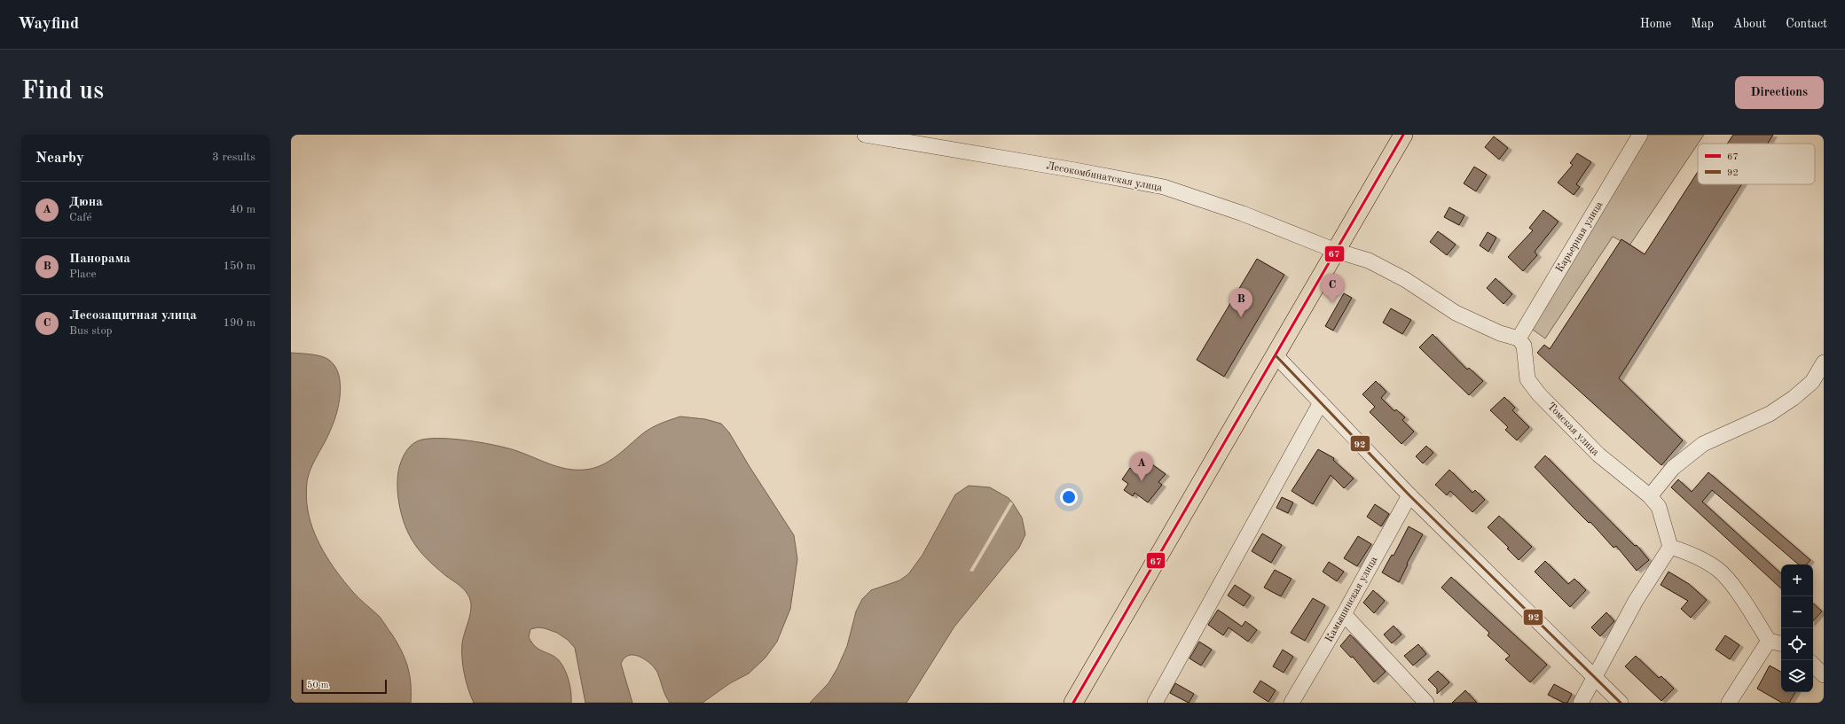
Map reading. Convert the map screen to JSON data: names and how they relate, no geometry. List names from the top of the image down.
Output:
{
  "streets": {
    "street": [
      "Лесокомбинатская улица",
      "Карьерная улица",
      "Томская улица",
      "Камышинская улица"
    ]
  },
  "crossings": [
    ["Карьерная улица", "Томская улица"]
  ],
  "lines": ["transit line 67", "transit line 92"],
  "legend": ["67", "92"],
  "scale_bar": "50 m",
  "page": {
    "header": "Wayfind",
    "nav": [
      "Home",
      "Map",
      "About",
      "Contact"
    ],
    "buttons": "Directions",
    "title": "Find us",
    "heading": ["Nearby", "3 results"],
    "list": [
      {
        "mark": "A",
        "name": "Дюна",
        "note": "Café",
        "value": "40 m"
      },
      {
        "mark": "B",
        "name": "Панорама",
        "note": "Place",
        "value": "150 m"
      },
      {
        "mark": "C",
        "name": "Лесозащитная улица",
        "note": "Bus stop",
        "value": "190 m"
      }
    ],
    "pins": ["C", "B", "A"],
    "map_buttons": ["+", "−"],
    "scale": "50 m"
  }
}
